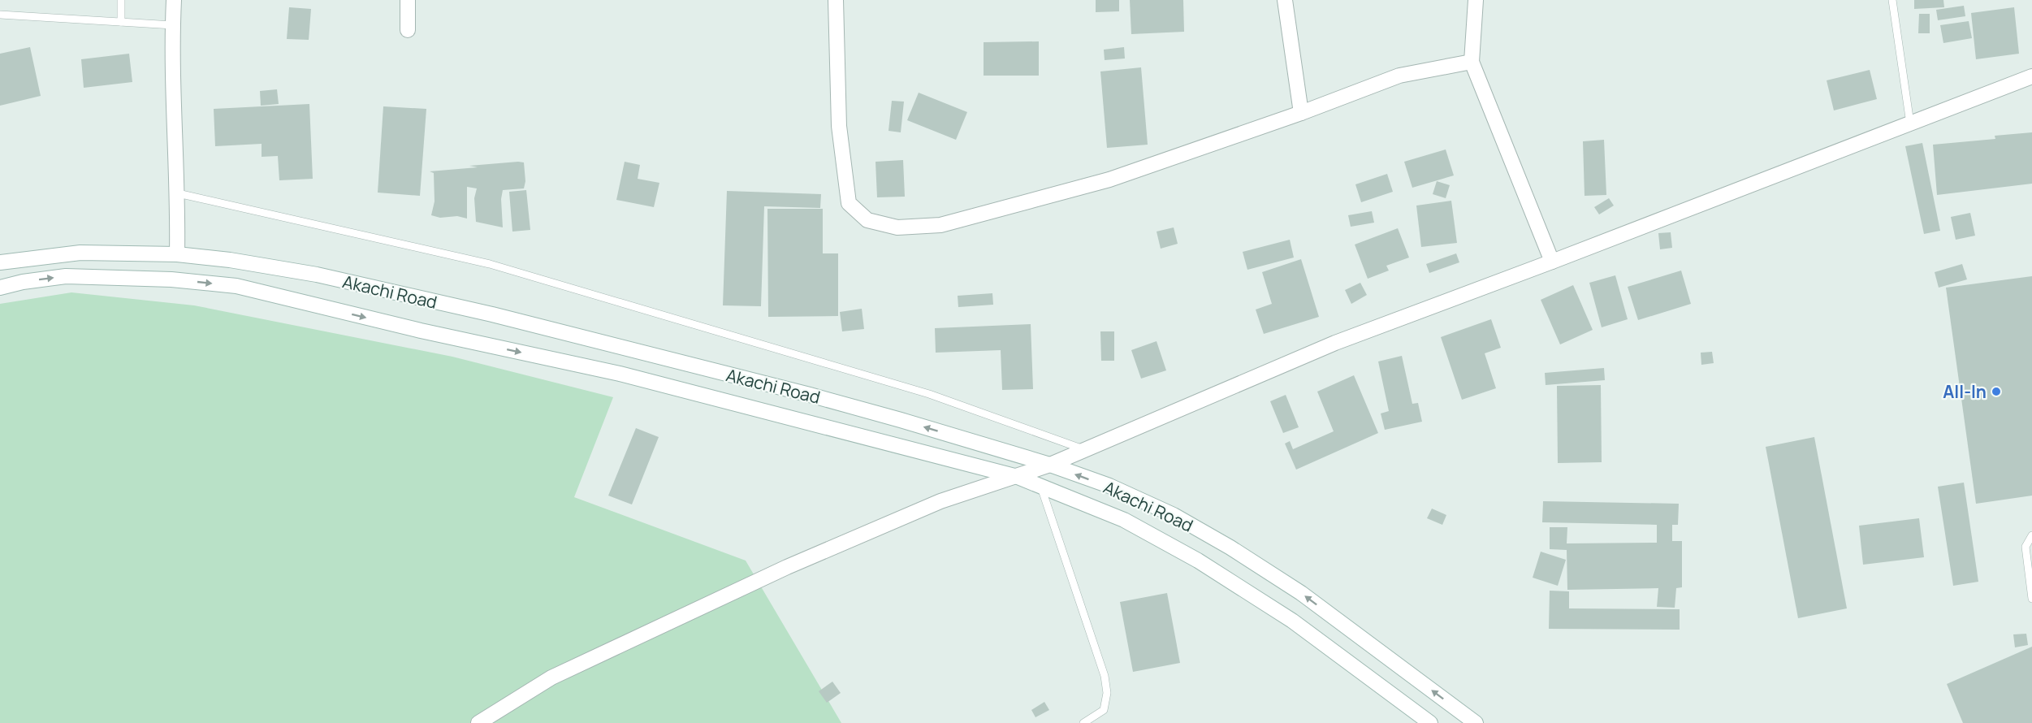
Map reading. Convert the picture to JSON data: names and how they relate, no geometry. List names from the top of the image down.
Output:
{
  "streets": {
    "street": ["Akachi Road"]
  },
  "places": ["All-In"]
}
